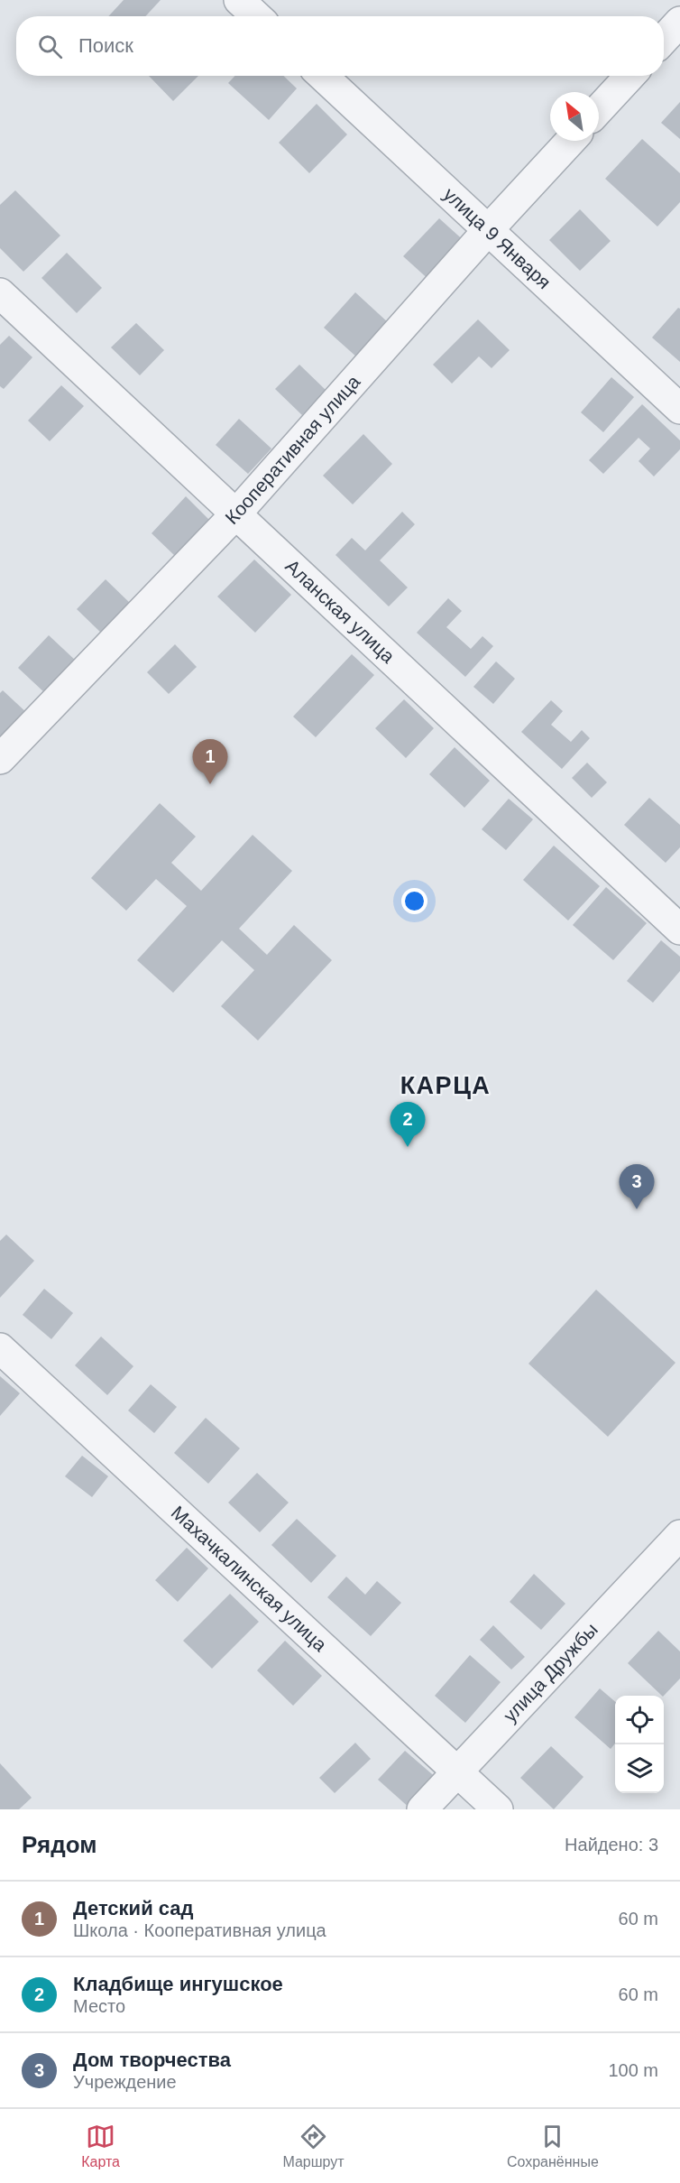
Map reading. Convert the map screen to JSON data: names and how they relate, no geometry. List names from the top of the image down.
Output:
{
  "streets": {
    "street": [
      "улица 9 Января",
      "Кооперативная улица",
      "Аланская улица",
      "Махачкалинская улица",
      "улица Дружбы"
    ]
  },
  "crossings": [
    ["улица 9 Января", "Кооперативная улица"],
    ["Кооперативная улица", "Аланская улица"],
    ["Махачкалинская улица", "улица Дружбы"]
  ],
  "districts": ["КАРЦА"],
  "north": "top left",
  "page": {
    "search": "Поиск",
    "pins": ["1", "2", "3"],
    "heading": ["Рядом", "Найдено: 3"],
    "list": [
      {
        "mark": "1",
        "name": "Детский сад",
        "note": "Школа · Кооперативная улица",
        "value": "60 m"
      },
      {
        "mark": "2",
        "name": "Кладбище ингушское",
        "note": "Место",
        "value": "60 m"
      },
      {
        "mark": "3",
        "name": "Дом творчества",
        "note": "Учреждение",
        "value": "100 m"
      }
    ],
    "nav": ["Карта", "Маршрут", "Сохранённые"]
  }
}
